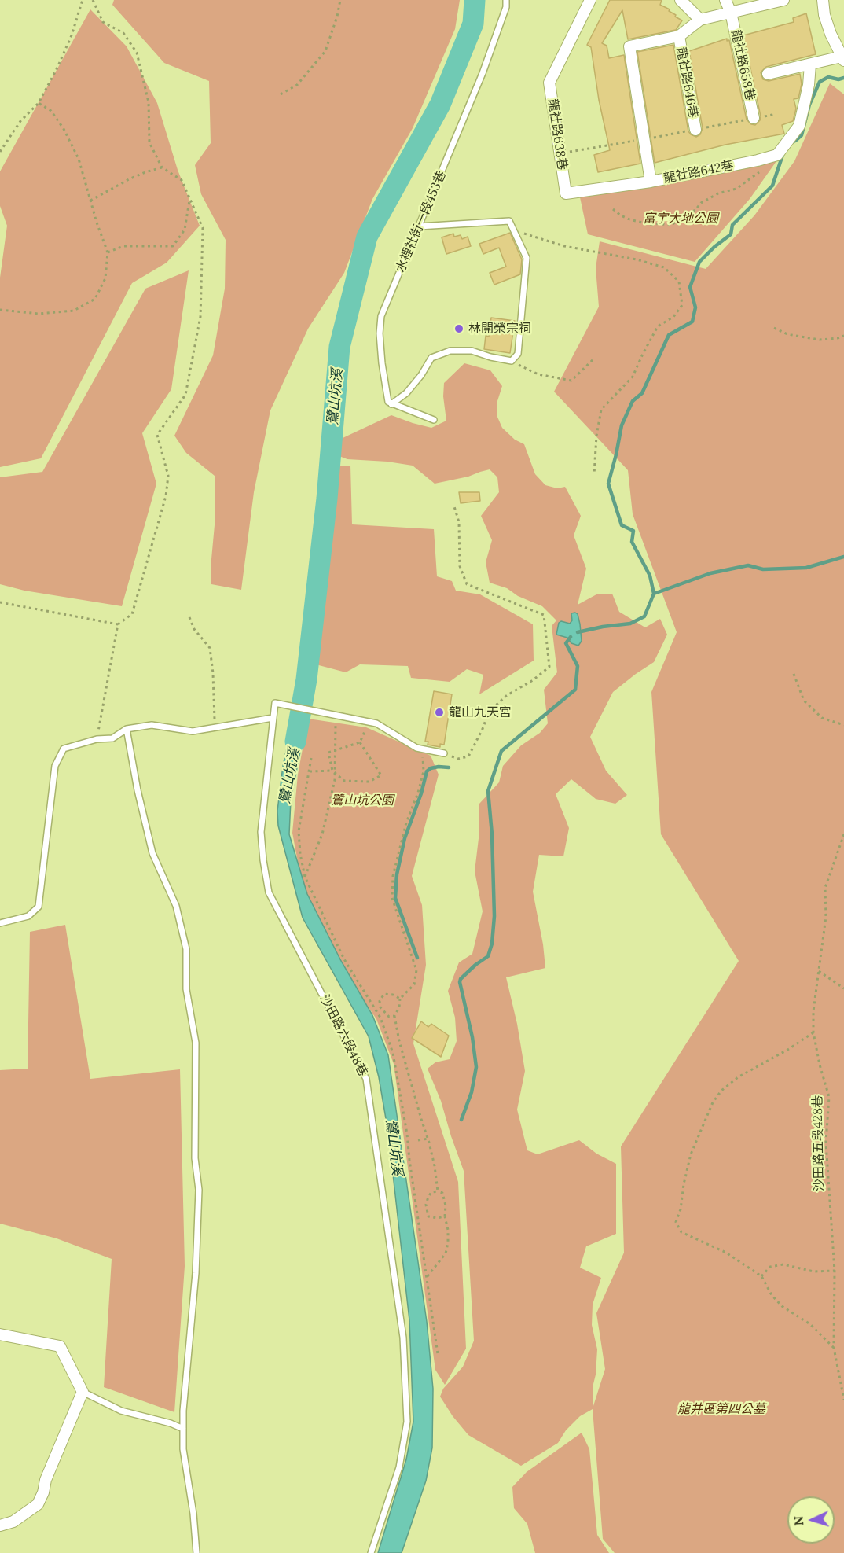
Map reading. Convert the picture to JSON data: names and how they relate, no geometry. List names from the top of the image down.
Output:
{
  "streets": {
    "street": [
      "龍社路658巷",
      "龍社路646巷",
      "龍社路638巷",
      "龍社路642巷"
    ],
    "lane": ["水裡社街一段453巷", "沙田路六段48巷"],
    "path": ["沙田路五段428巷"]
  },
  "crossings": [
    ["龍社路646巷", "龍社路642巷"],
    ["龍社路638巷", "龍社路642巷"]
  ],
  "water": ["鷺山坑溪"],
  "parks": ["富宇大地公園", "鷺山坑公園", "龍井區第四公墓"],
  "places": ["林開榮宗祠", "龍山九天宮"],
  "north": "left"
}
